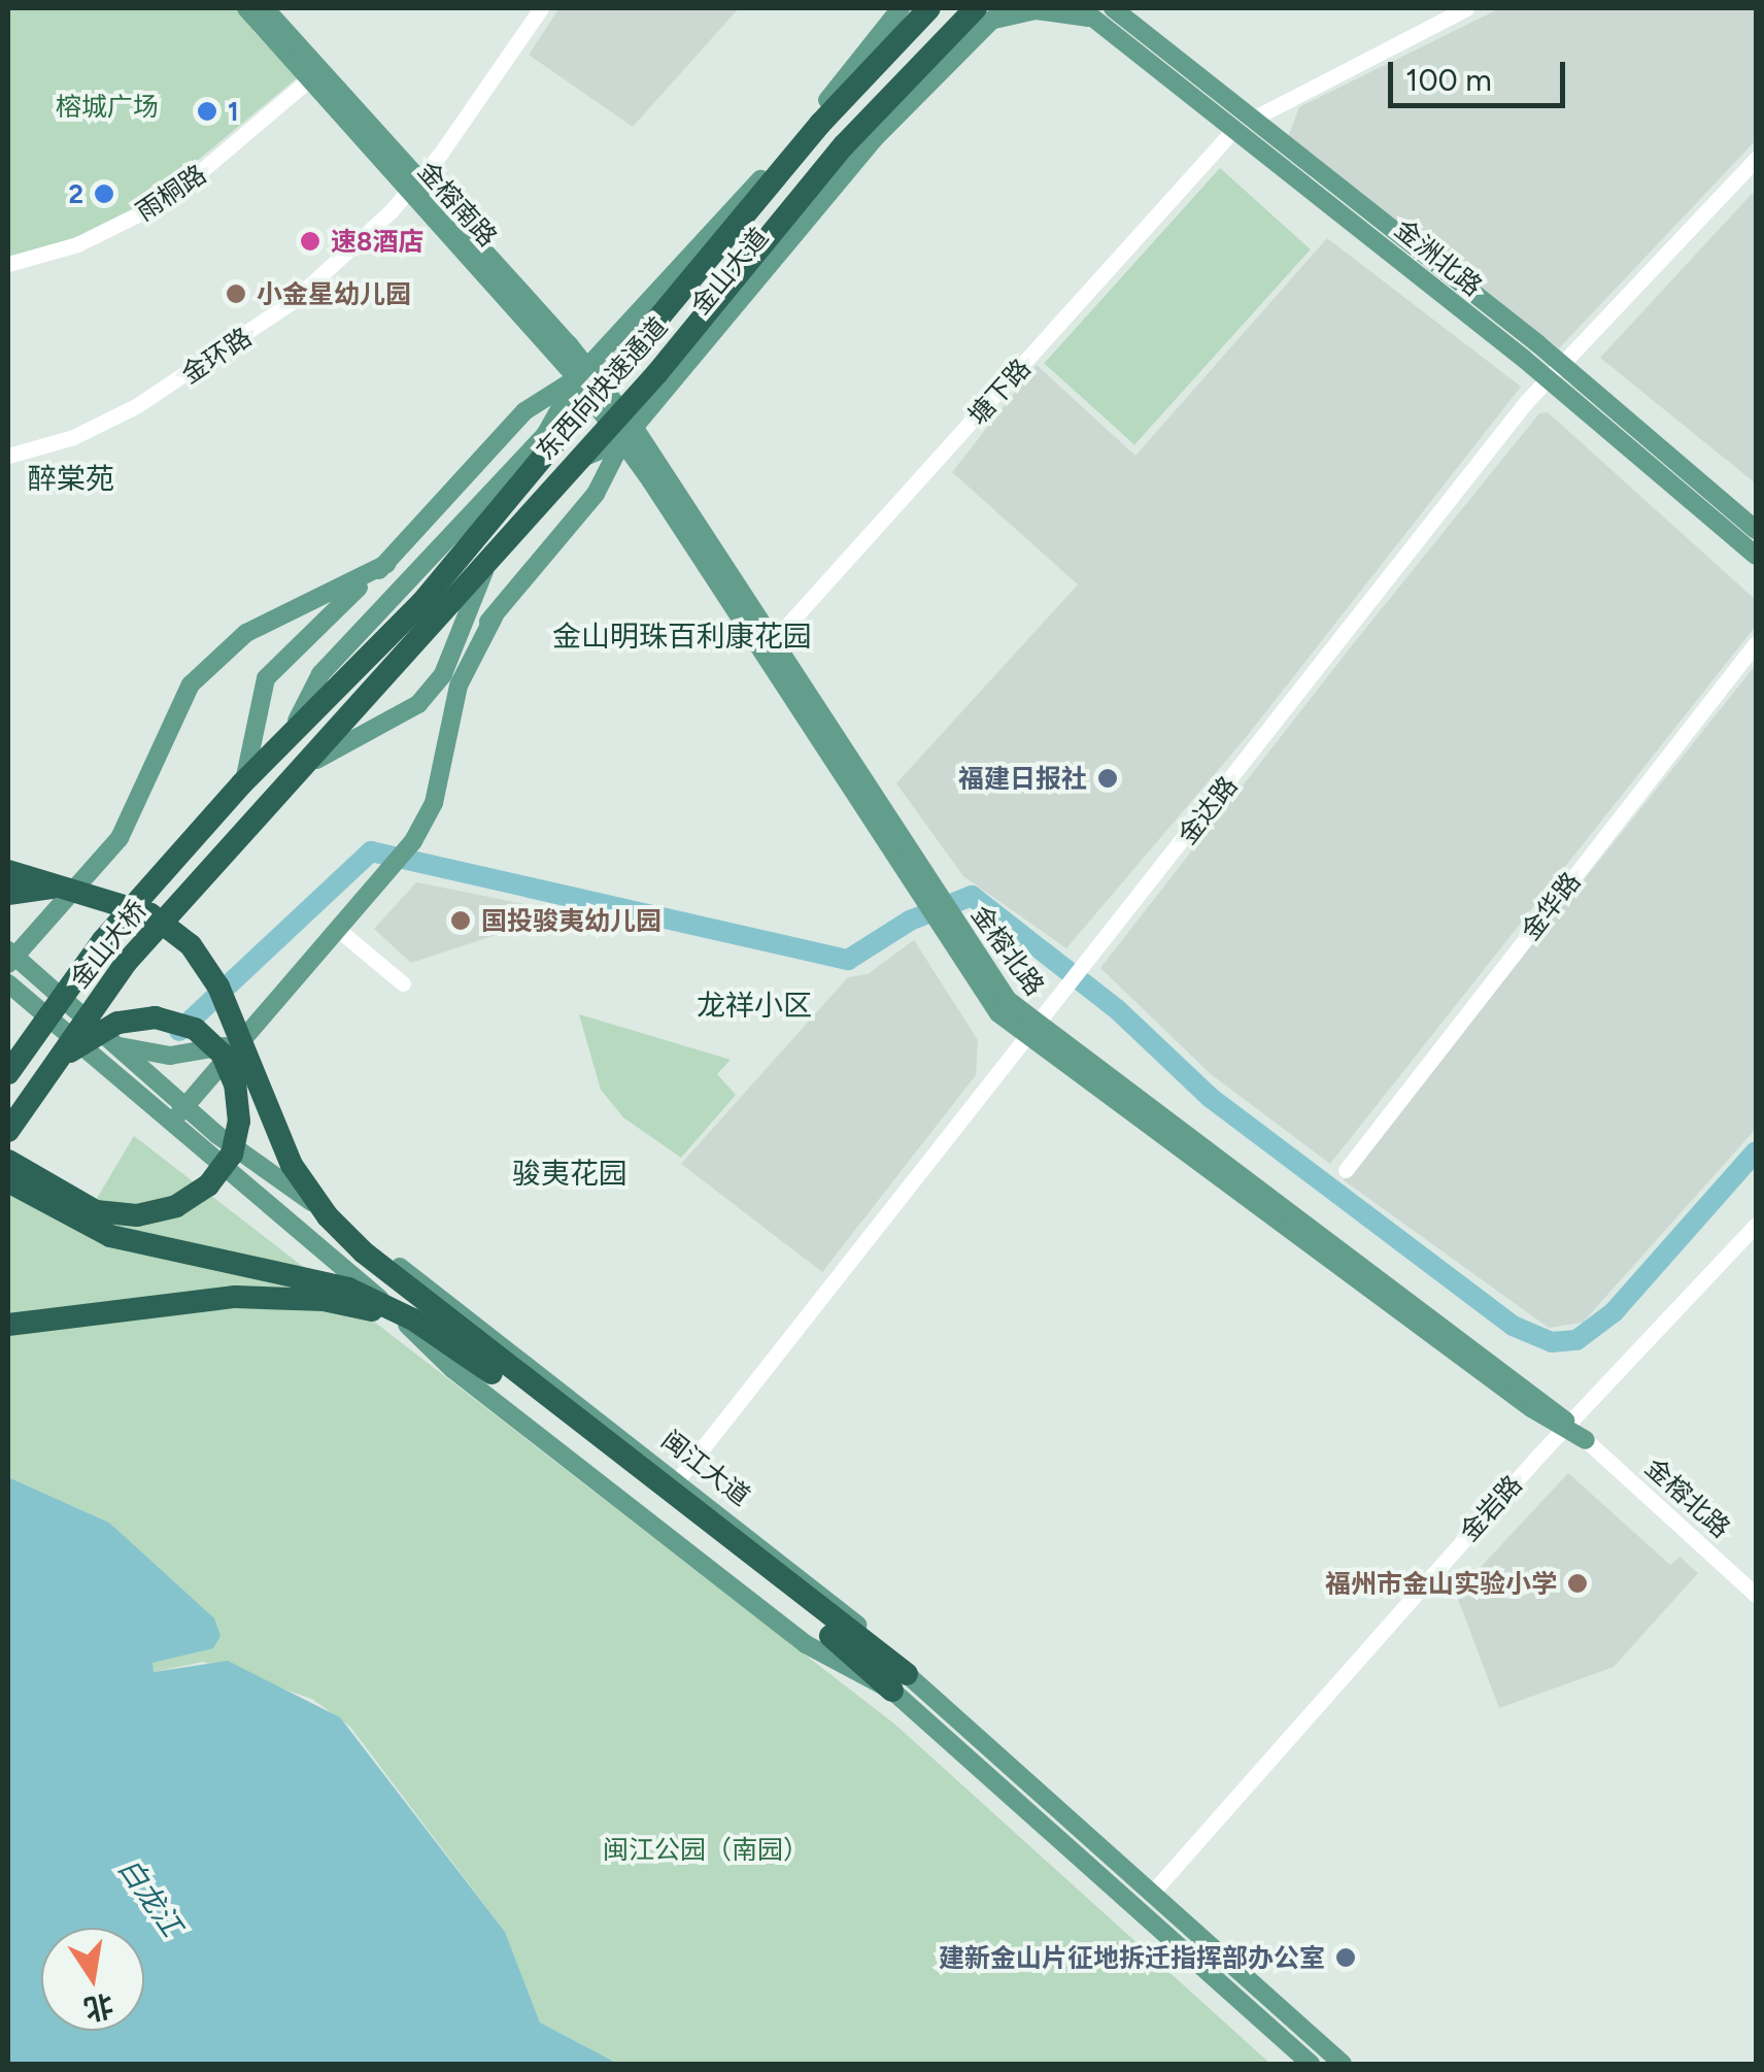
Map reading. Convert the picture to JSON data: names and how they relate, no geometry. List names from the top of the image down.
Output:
{
  "streets": {
    "highway": ["东西向快速通道", "金山大桥"],
    "main road": [
      "金榕南路",
      "金洲北路",
      "金山大道",
      "金榕北路",
      "闽江大道"
    ],
    "street": [
      "雨桐路",
      "金环路",
      "塘下路",
      "金达路",
      "金华路",
      "金岩路"
    ]
  },
  "crossings": [
    ["雨桐路", "金榕南路"],
    ["金榕南路", "金山大道"],
    ["金榕南路", "金环路"],
    ["金榕南路", "金榕北路"],
    ["金洲北路", "塘下路"],
    ["金洲北路", "金达路"],
    ["金山大道", "东西向快速通道"],
    ["金山大道", "金榕北路"],
    ["东西向快速通道", "金山大桥"],
    ["塘下路", "金榕北路"],
    ["金达路", "金榕北路"],
    ["金达路", "闽江大道"],
    ["金榕北路", "金岩路"],
    ["闽江大道", "金岩路"]
  ],
  "districts": [
    "醉棠苑",
    "金山明珠百利康花园",
    "龙祥小区",
    "骏夷花园"
  ],
  "water": ["白龙江"],
  "parks": ["榕城广场", "闽江公园（南园）"],
  "places": [
    "1",
    "2",
    "速8酒店",
    "小金星幼儿园",
    "福建日报社",
    "国投骏夷幼儿园",
    "福州市金山实验小学",
    "建新金山片征地拆迁指挥部办公室"
  ],
  "scale_bar": "100 m",
  "north": "bottom"
}
